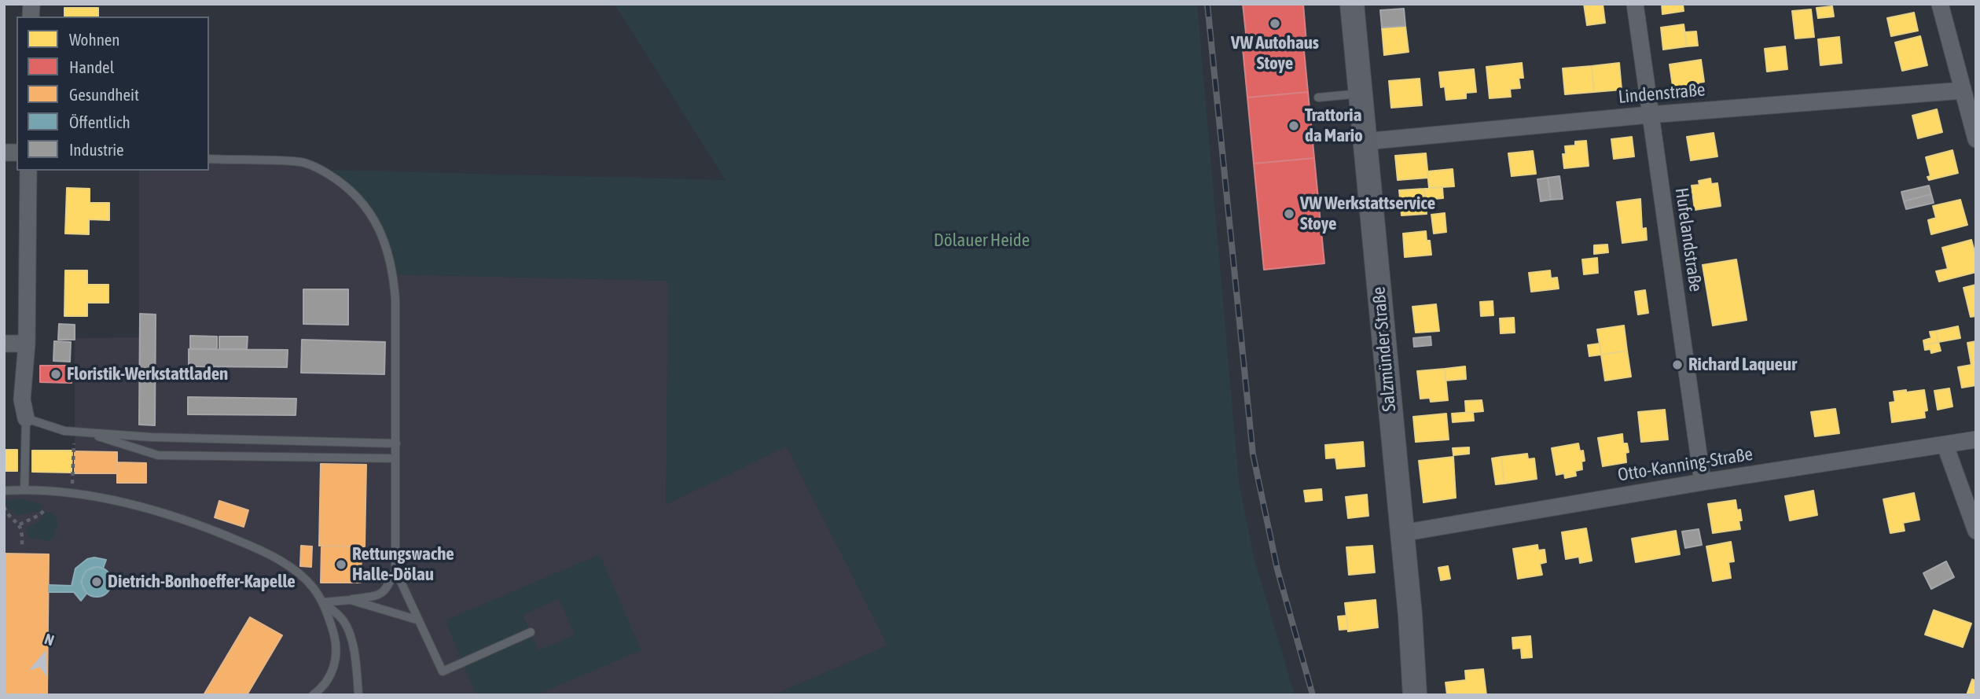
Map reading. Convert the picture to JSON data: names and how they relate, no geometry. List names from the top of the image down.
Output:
{
  "streets": {
    "main road": ["Salzmünder Straße"],
    "street": ["Lindenstraße", "Hufelandstraße", "Otto-Kanning-Straße"]
  },
  "crossings": [
    ["Lindenstraße", "Hufelandstraße"],
    ["Lindenstraße", "Salzmünder Straße"],
    ["Hufelandstraße", "Otto-Kanning-Straße"],
    ["Salzmünder Straße", "Otto-Kanning-Straße"]
  ],
  "parks": ["Dölauer Heide"],
  "places": [
    "VW Autohaus Stoye",
    "Trattoria da Mario",
    "VW Werkstattservice Stoye",
    "Richard Laqueur",
    "Floristik-Werkstattladen",
    "Rettungswache Halle-Dölau",
    "Dietrich-Bonhoeffer-Kapelle"
  ],
  "legend": [
    "Wohnen",
    "Handel",
    "Gesundheit",
    "Öffentlich",
    "Industrie"
  ],
  "north": "top"
}
